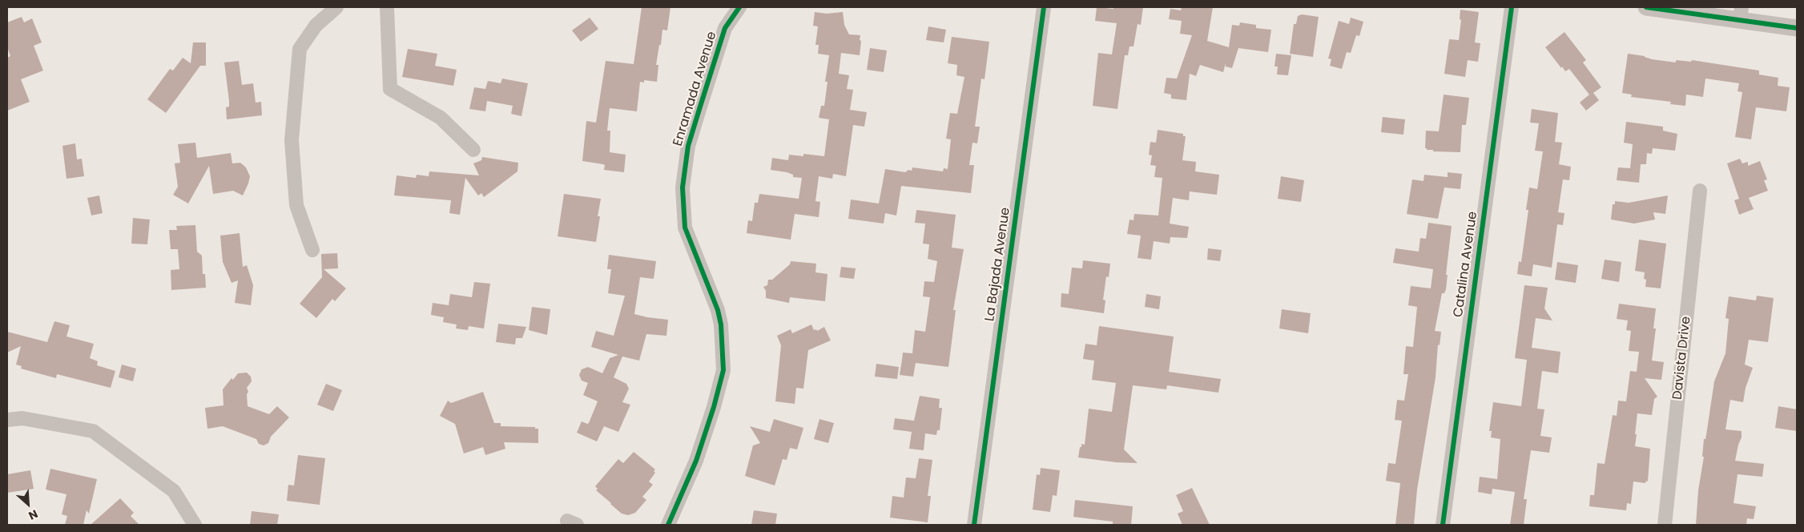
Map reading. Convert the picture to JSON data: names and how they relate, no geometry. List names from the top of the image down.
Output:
{
  "streets": {
    "street": [
      "Enramada Avenue",
      "La Bajada Avenue",
      "Catalina Avenue",
      "Davista Drive"
    ]
  },
  "north": "bottom right"
}
